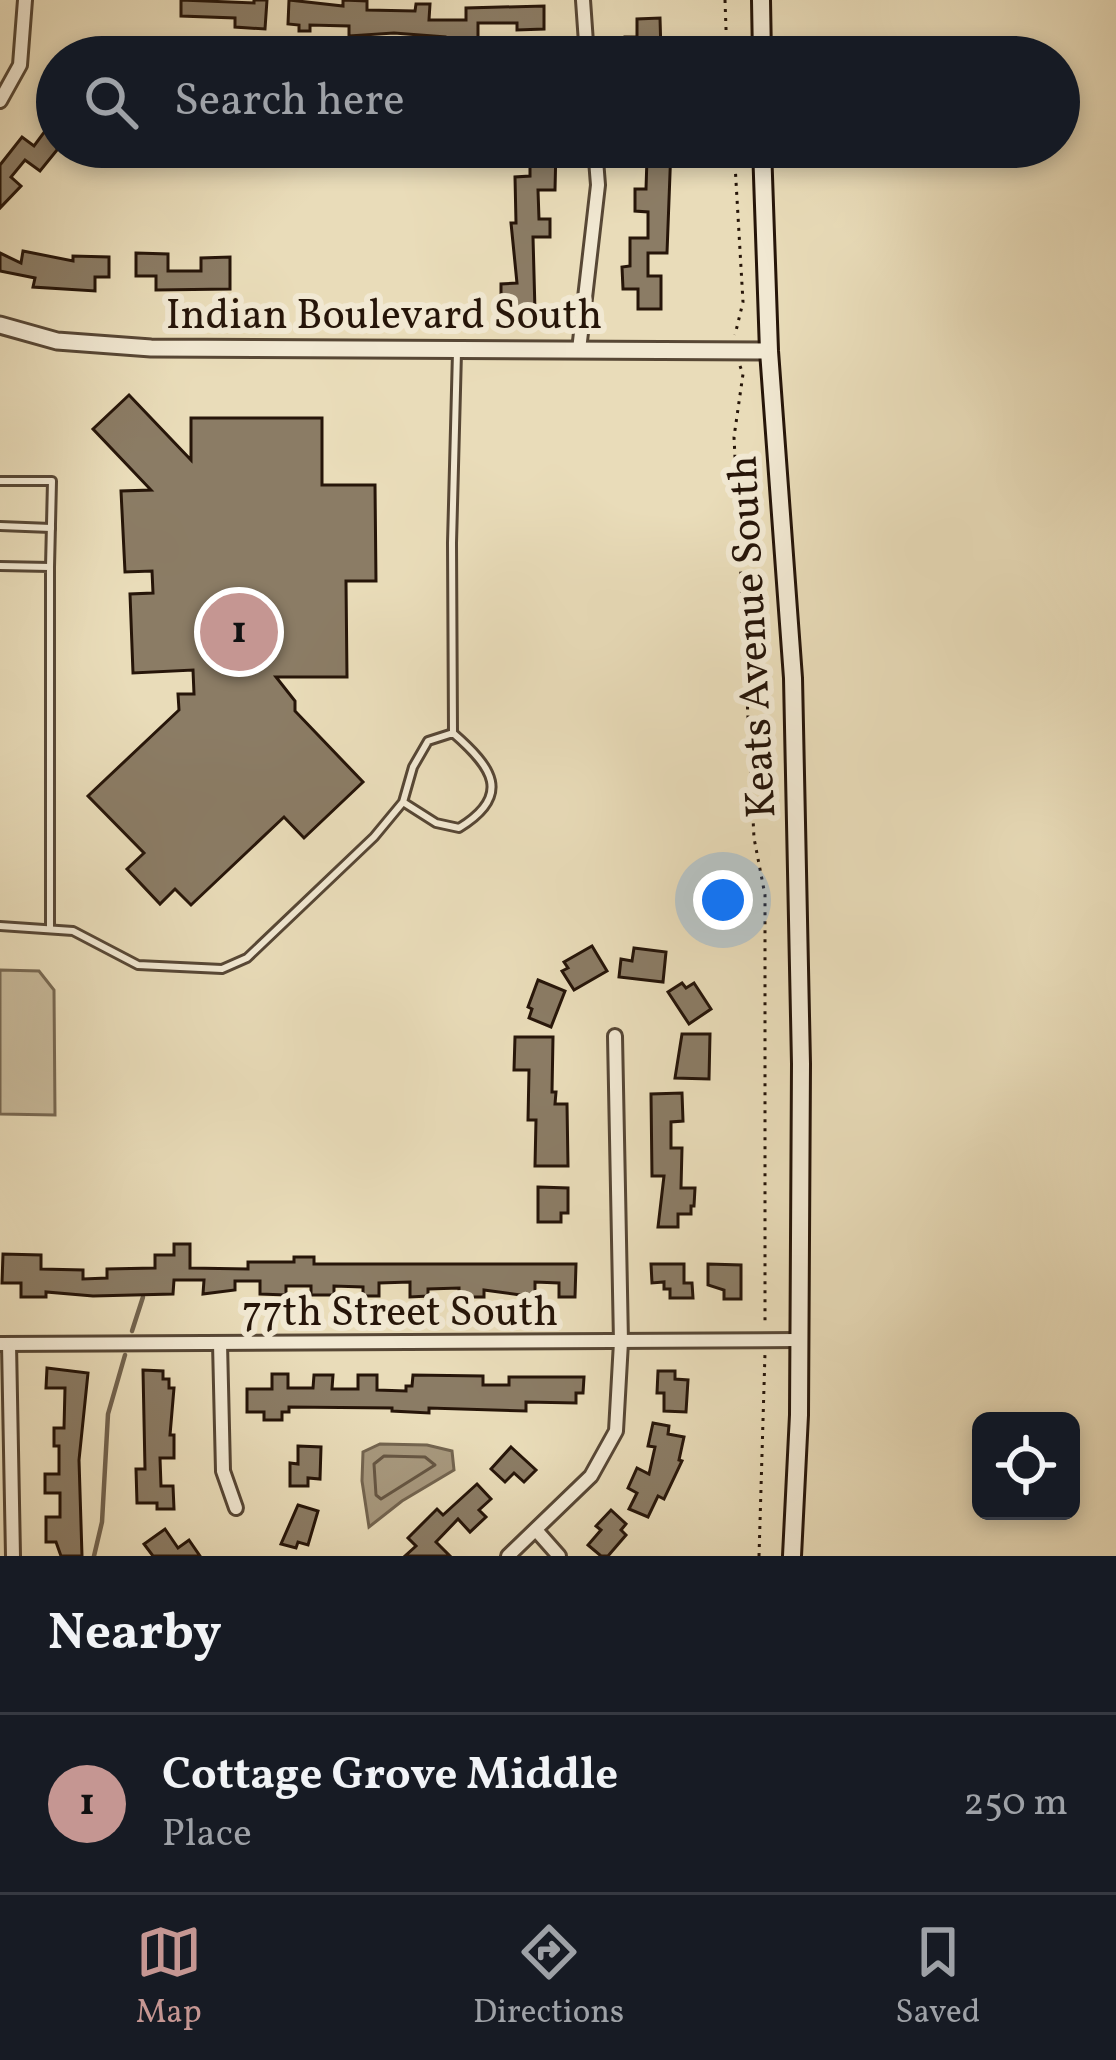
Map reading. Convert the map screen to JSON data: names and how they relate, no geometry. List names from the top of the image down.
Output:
{
  "streets": {
    "main road": ["Keats Avenue South"],
    "street": ["Indian Boulevard South", "77th Street South"]
  },
  "crossings": [
    ["Indian Boulevard South", "Keats Avenue South"],
    ["Keats Avenue South", "77th Street South"]
  ],
  "page": {
    "search": "Search here",
    "pins": "1",
    "heading": "Nearby",
    "list": [
      {
        "mark": "1",
        "name": "Cottage Grove Middle",
        "note": "Place",
        "value": "250 m"
      }
    ],
    "nav": ["Map", "Directions", "Saved"]
  }
}
